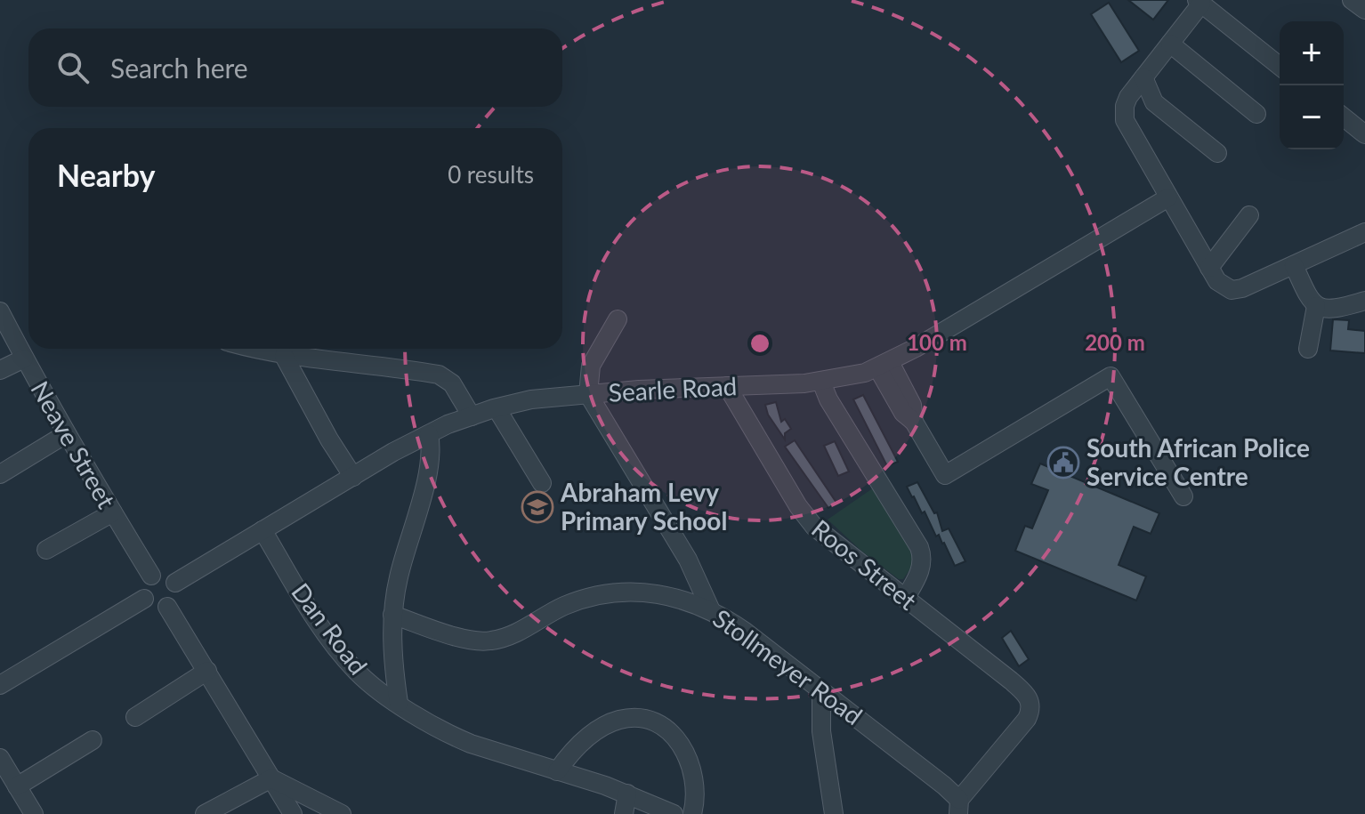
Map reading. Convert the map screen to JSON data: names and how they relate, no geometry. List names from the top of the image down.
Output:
{
  "streets": {
    "street": [
      "Searle Road",
      "Neave Street",
      "Roos Street",
      "Dan Road",
      "Stollmeyer Road"
    ]
  },
  "crossings": [
    ["Searle Road", "Neave Street"],
    ["Searle Road", "Roos Street"],
    ["Searle Road", "Dan Road"],
    ["Roos Street", "Stollmeyer Road"]
  ],
  "places": {
    "public building": ["South African Police Service Centre"],
    "school or university": ["Abraham Levy Primary School"]
  },
  "page": {
    "map_buttons": ["+", "−"],
    "search": "Search here",
    "heading": ["Nearby", "0 results"]
  },
  "rings": ["100 m", "200 m"]
}
